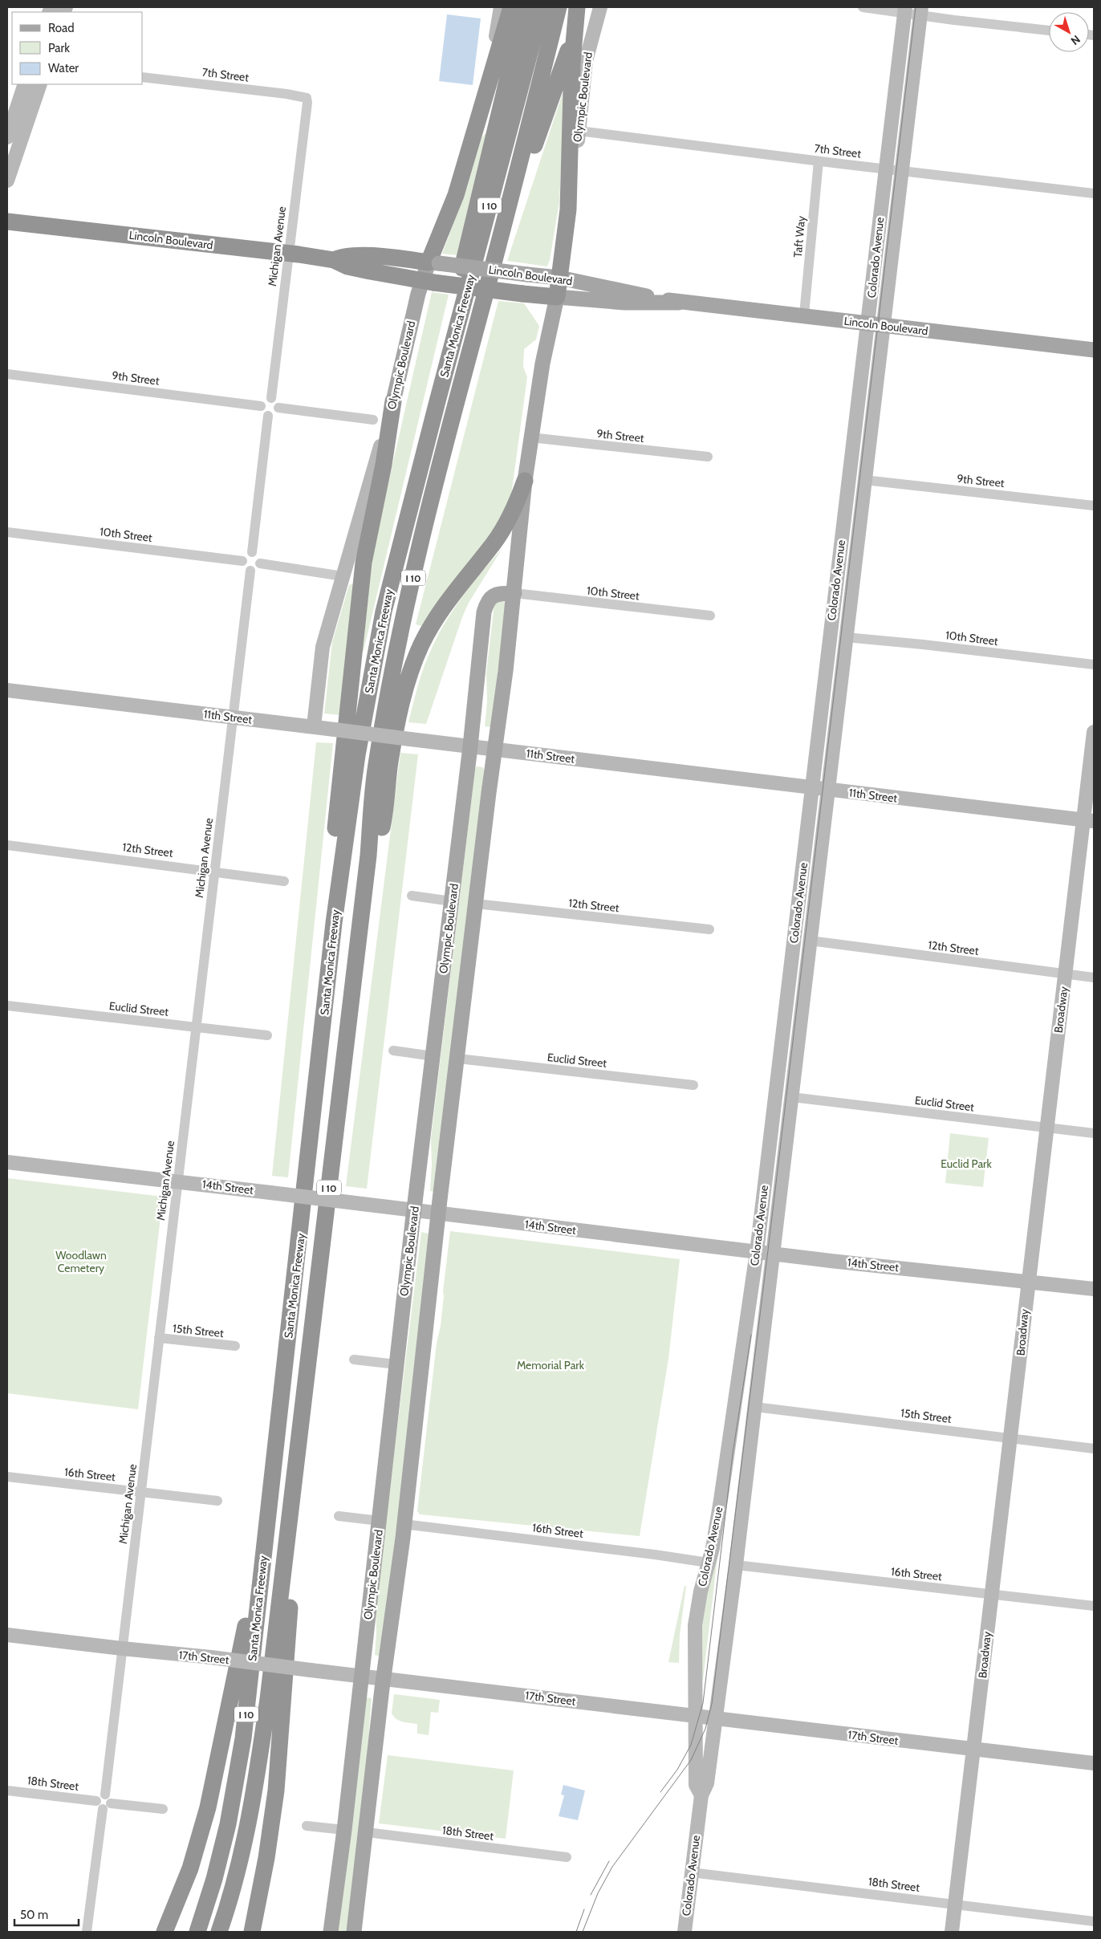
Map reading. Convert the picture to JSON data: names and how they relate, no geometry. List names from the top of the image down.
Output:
{
  "streets": {
    "highway": [
      "Olympic Boulevard",
      "I 10",
      "Lincoln Boulevard",
      "Santa Monica Freeway"
    ],
    "main road": [
      "Colorado Avenue",
      "11th Street",
      "Broadway",
      "14th Street",
      "17th Street"
    ],
    "street": [
      "7th Street",
      "Taft Way",
      "Michigan Avenue",
      "9th Street",
      "10th Street",
      "12th Street",
      "Euclid Street",
      "15th Street",
      "16th Street",
      "18th Street"
    ]
  },
  "crossings": [
    ["7th Street", "Olympic Boulevard"],
    ["7th Street", "Taft Way"],
    ["7th Street", "Michigan Avenue"],
    ["7th Street", "Colorado Avenue"],
    ["Olympic Boulevard", "Lincoln Boulevard"],
    ["Olympic Boulevard", "9th Street"],
    ["Olympic Boulevard", "10th Street"],
    ["Olympic Boulevard", "11th Street"],
    ["Olympic Boulevard", "12th Street"],
    ["Olympic Boulevard", "Euclid Street"],
    ["Olympic Boulevard", "14th Street"],
    ["Olympic Boulevard", "16th Street"],
    ["Olympic Boulevard", "17th Street"],
    ["Olympic Boulevard", "18th Street"],
    ["Taft Way", "Lincoln Boulevard"],
    ["Lincoln Boulevard", "Michigan Avenue"],
    ["Lincoln Boulevard", "Colorado Avenue"],
    ["Michigan Avenue", "9th Street"],
    ["Michigan Avenue", "10th Street"],
    ["Michigan Avenue", "11th Street"],
    ["Michigan Avenue", "12th Street"],
    ["Michigan Avenue", "Euclid Street"],
    ["Michigan Avenue", "14th Street"],
    ["Michigan Avenue", "15th Street"],
    ["Michigan Avenue", "16th Street"],
    ["Michigan Avenue", "17th Street"],
    ["Michigan Avenue", "18th Street"],
    ["Colorado Avenue", "9th Street"],
    ["Colorado Avenue", "10th Street"],
    ["Colorado Avenue", "11th Street"],
    ["Colorado Avenue", "12th Street"],
    ["Colorado Avenue", "Euclid Street"],
    ["Colorado Avenue", "14th Street"],
    ["Colorado Avenue", "15th Street"],
    ["Colorado Avenue", "16th Street"],
    ["Colorado Avenue", "17th Street"],
    ["Colorado Avenue", "18th Street"],
    ["11th Street", "Broadway"],
    ["12th Street", "Broadway"],
    ["Euclid Street", "Broadway"],
    ["Broadway", "14th Street"],
    ["Broadway", "15th Street"],
    ["Broadway", "16th Street"],
    ["Broadway", "17th Street"],
    ["Broadway", "18th Street"]
  ],
  "parks": ["Euclid Park", "Woodlawn Cemetery", "Memorial Park"],
  "legend": ["Road", "Park", "Water"],
  "scale_bar": "50 m",
  "north": "bottom right"
}
